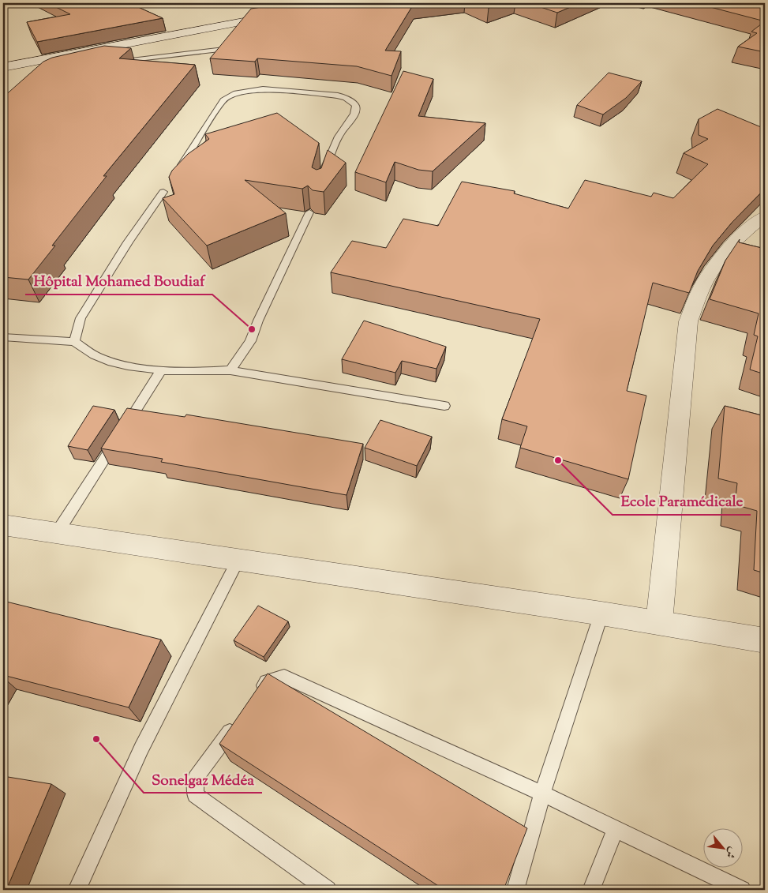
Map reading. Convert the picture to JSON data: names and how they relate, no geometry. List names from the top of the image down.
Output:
{
  "places": ["Hôpital Mohamed Boudiaf", "Ecole Paramédicale", "Sonelgaz Médéa"],
  "north": "bottom right"
}
